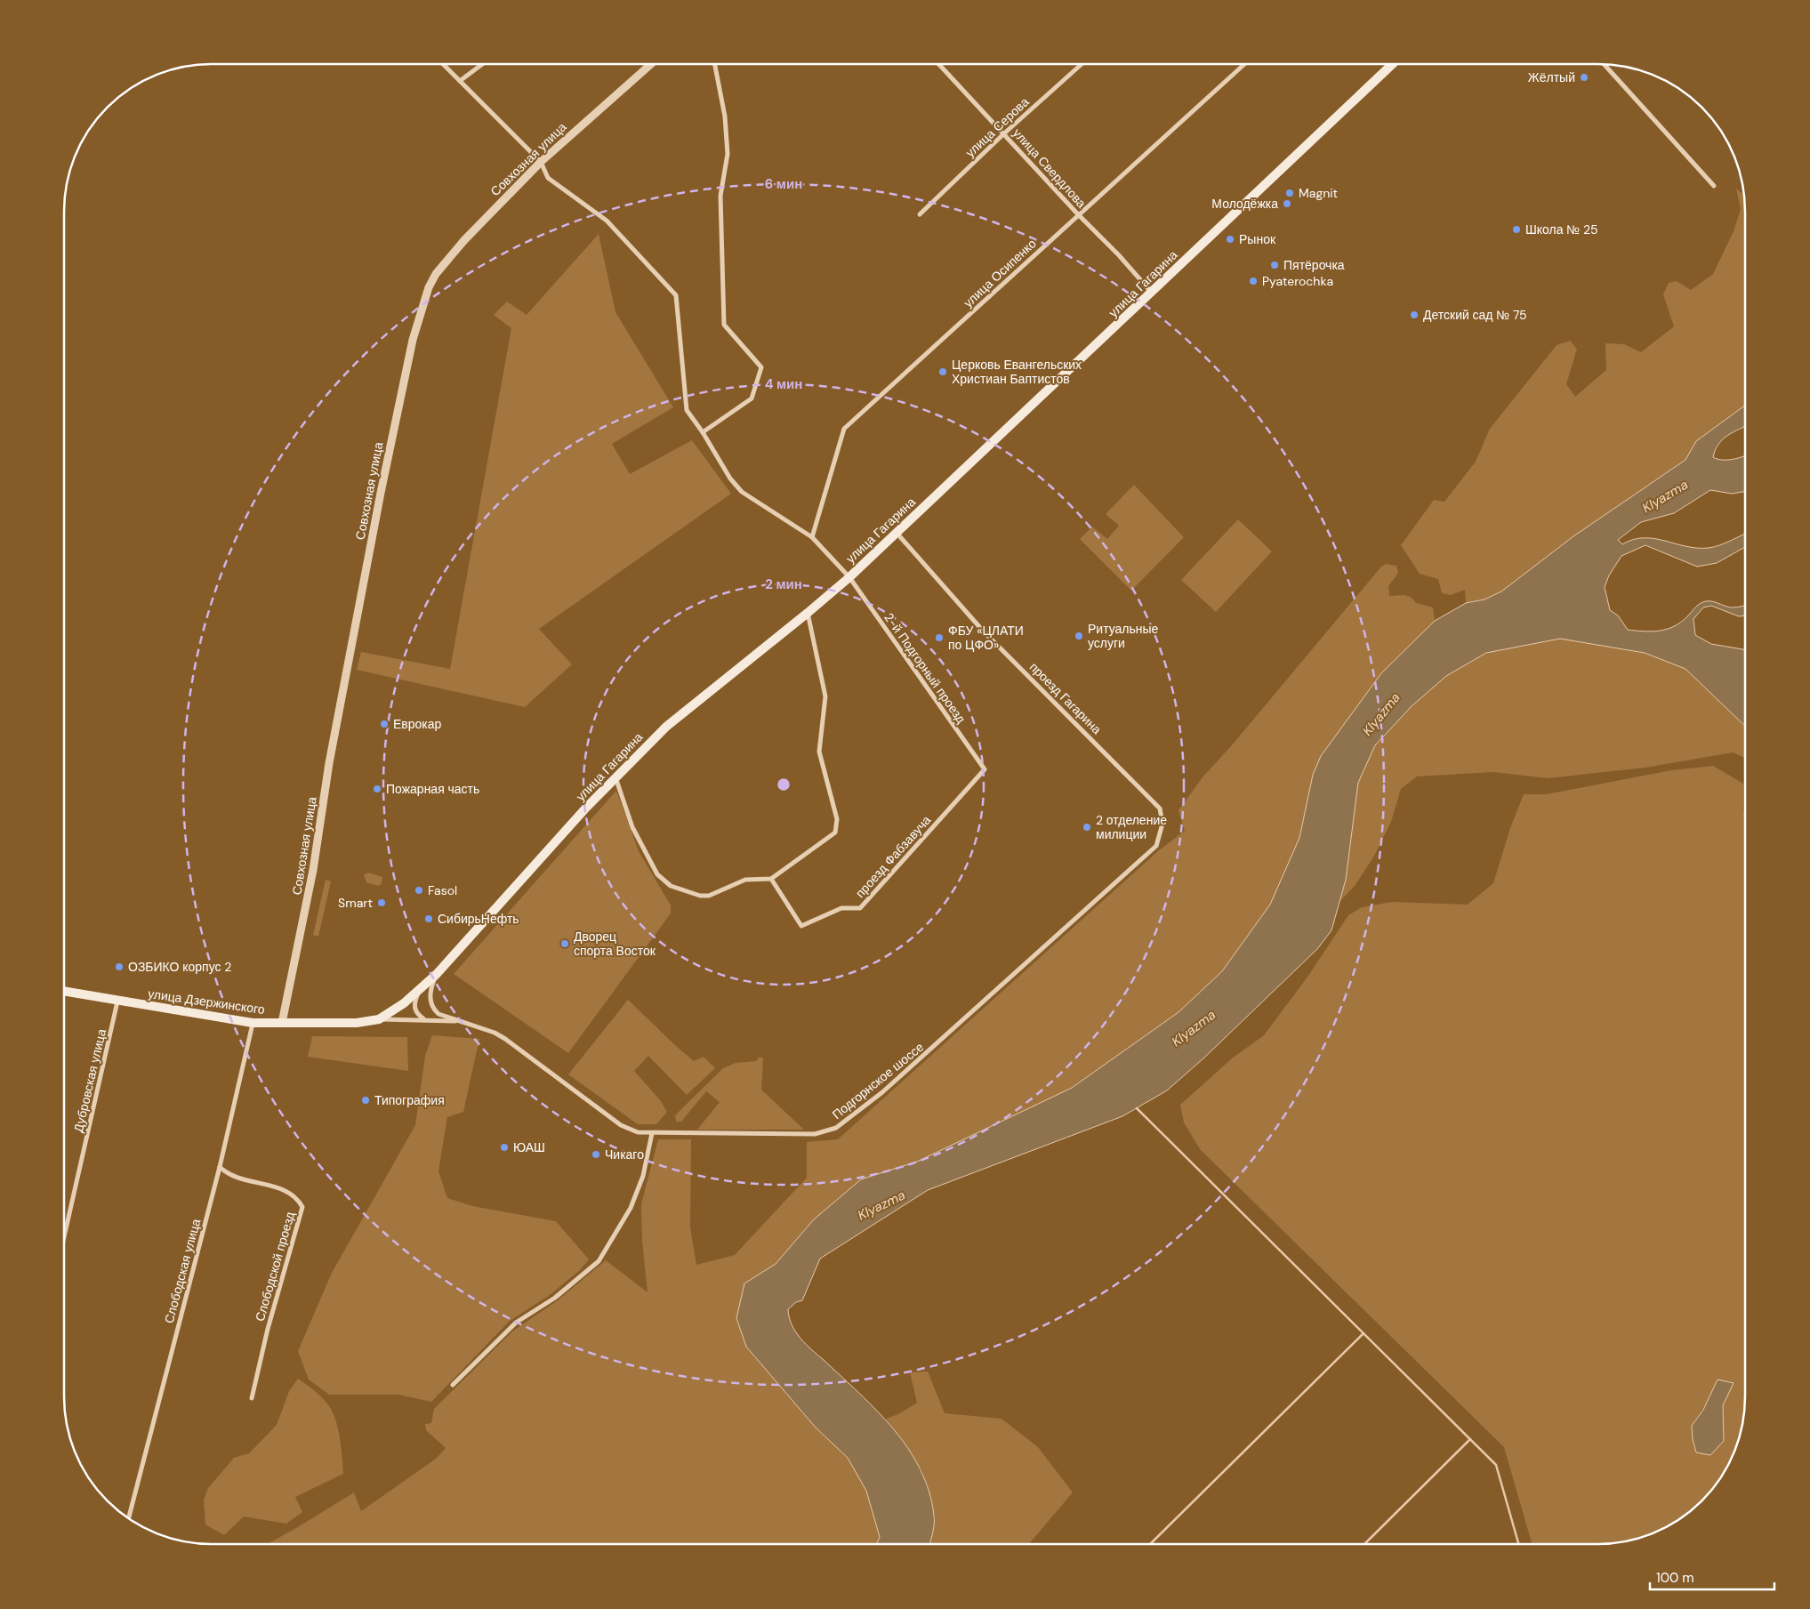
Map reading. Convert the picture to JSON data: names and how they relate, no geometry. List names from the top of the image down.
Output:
{
  "streets": {
    "main road": ["улица Гагарина", "улица Дзержинского"],
    "street": [
      "улица Серова",
      "Совхозная улица",
      "улица Свердлова",
      "улица Осипенко",
      "2-й Подгорный проезд",
      "проезд Гагарина",
      "проезд Фабзавуча",
      "Дубровская улица",
      "Подгорнское шоссе",
      "Слободской проезд",
      "Слободская улица"
    ]
  },
  "crossings": [
    ["улица Серова", "улица Свердлова"],
    ["Совхозная улица", "2-й Подгорный проезд"],
    ["Совхозная улица", "улица Дзержинского"],
    ["улица Свердлова", "улица Осипенко"],
    ["улица Свердлова", "улица Гагарина"],
    ["улица Осипенко", "2-й Подгорный проезд"],
    ["улица Гагарина", "2-й Подгорный проезд"],
    ["улица Гагарина", "проезд Гагарина"],
    ["улица Гагарина", "улица Дзержинского"],
    ["2-й Подгорный проезд", "проезд Фабзавуча"],
    ["проезд Гагарина", "Подгорнское шоссе"],
    ["улица Дзержинского", "Дубровская улица"],
    ["улица Дзержинского", "Слободская улица"],
    ["Слободской проезд", "Слободская улица"]
  ],
  "water": ["Klyazma"],
  "places": [
    "Жёлтый",
    "Magnit",
    "Молодёжка",
    "Школа № 25",
    "Рынок",
    "Пятёрочка",
    "Pyaterochka",
    "Детский сад № 75",
    "Церковь Евангельских Христиан Баптистов",
    "Ритуальные услуги",
    "ФБУ «ЦЛАТИ по ЦФО»",
    "Еврокар",
    "Пожарная часть",
    "2 отделение милиции",
    "Fasol",
    "Smart",
    "СибирьНефть",
    "Дворец спорта Восток",
    "ОЗБИКО корпус 2",
    "Типография",
    "ЮАШ",
    "Чикаго"
  ],
  "scale_bar": "100 m",
  "rings": ["6 мин", "4 мин", "2 мин"]
}
